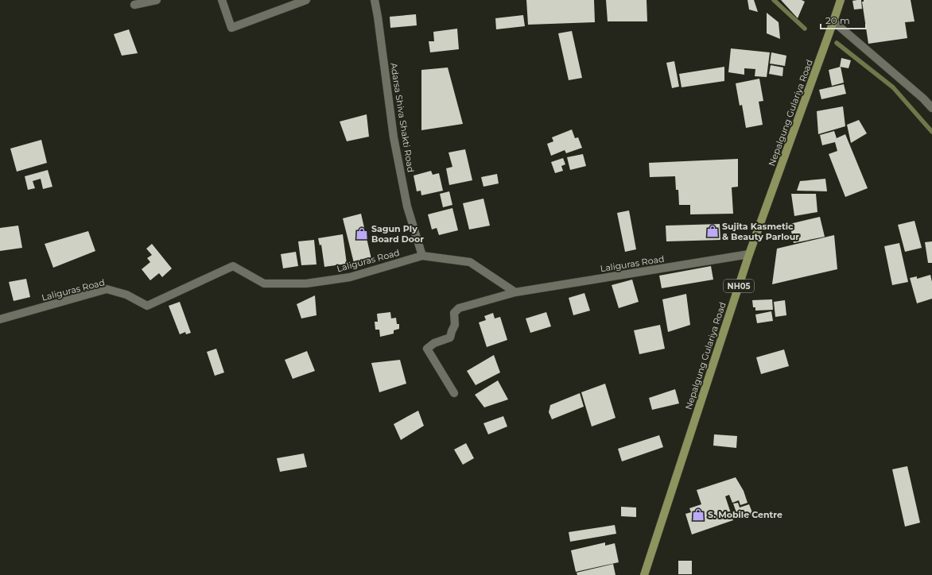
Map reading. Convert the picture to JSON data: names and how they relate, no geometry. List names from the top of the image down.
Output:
{
  "streets": {
    "main road": ["Nepalgung Gulariya Road", "NH05"],
    "street": ["Adarsa Shiva Shakti Road", "Laliguras Road"]
  },
  "crossings": [
    ["Nepalgung Gulariya Road", "Laliguras Road"],
    ["Adarsa Shiva Shakti Road", "Laliguras Road"]
  ],
  "places": {
    "shop": ["Sujita Kasmetic & Beauty Parlour", "Sagun Ply Board Door", "S. Mobile Centre"]
  },
  "scale_bar": "20 m"
}
